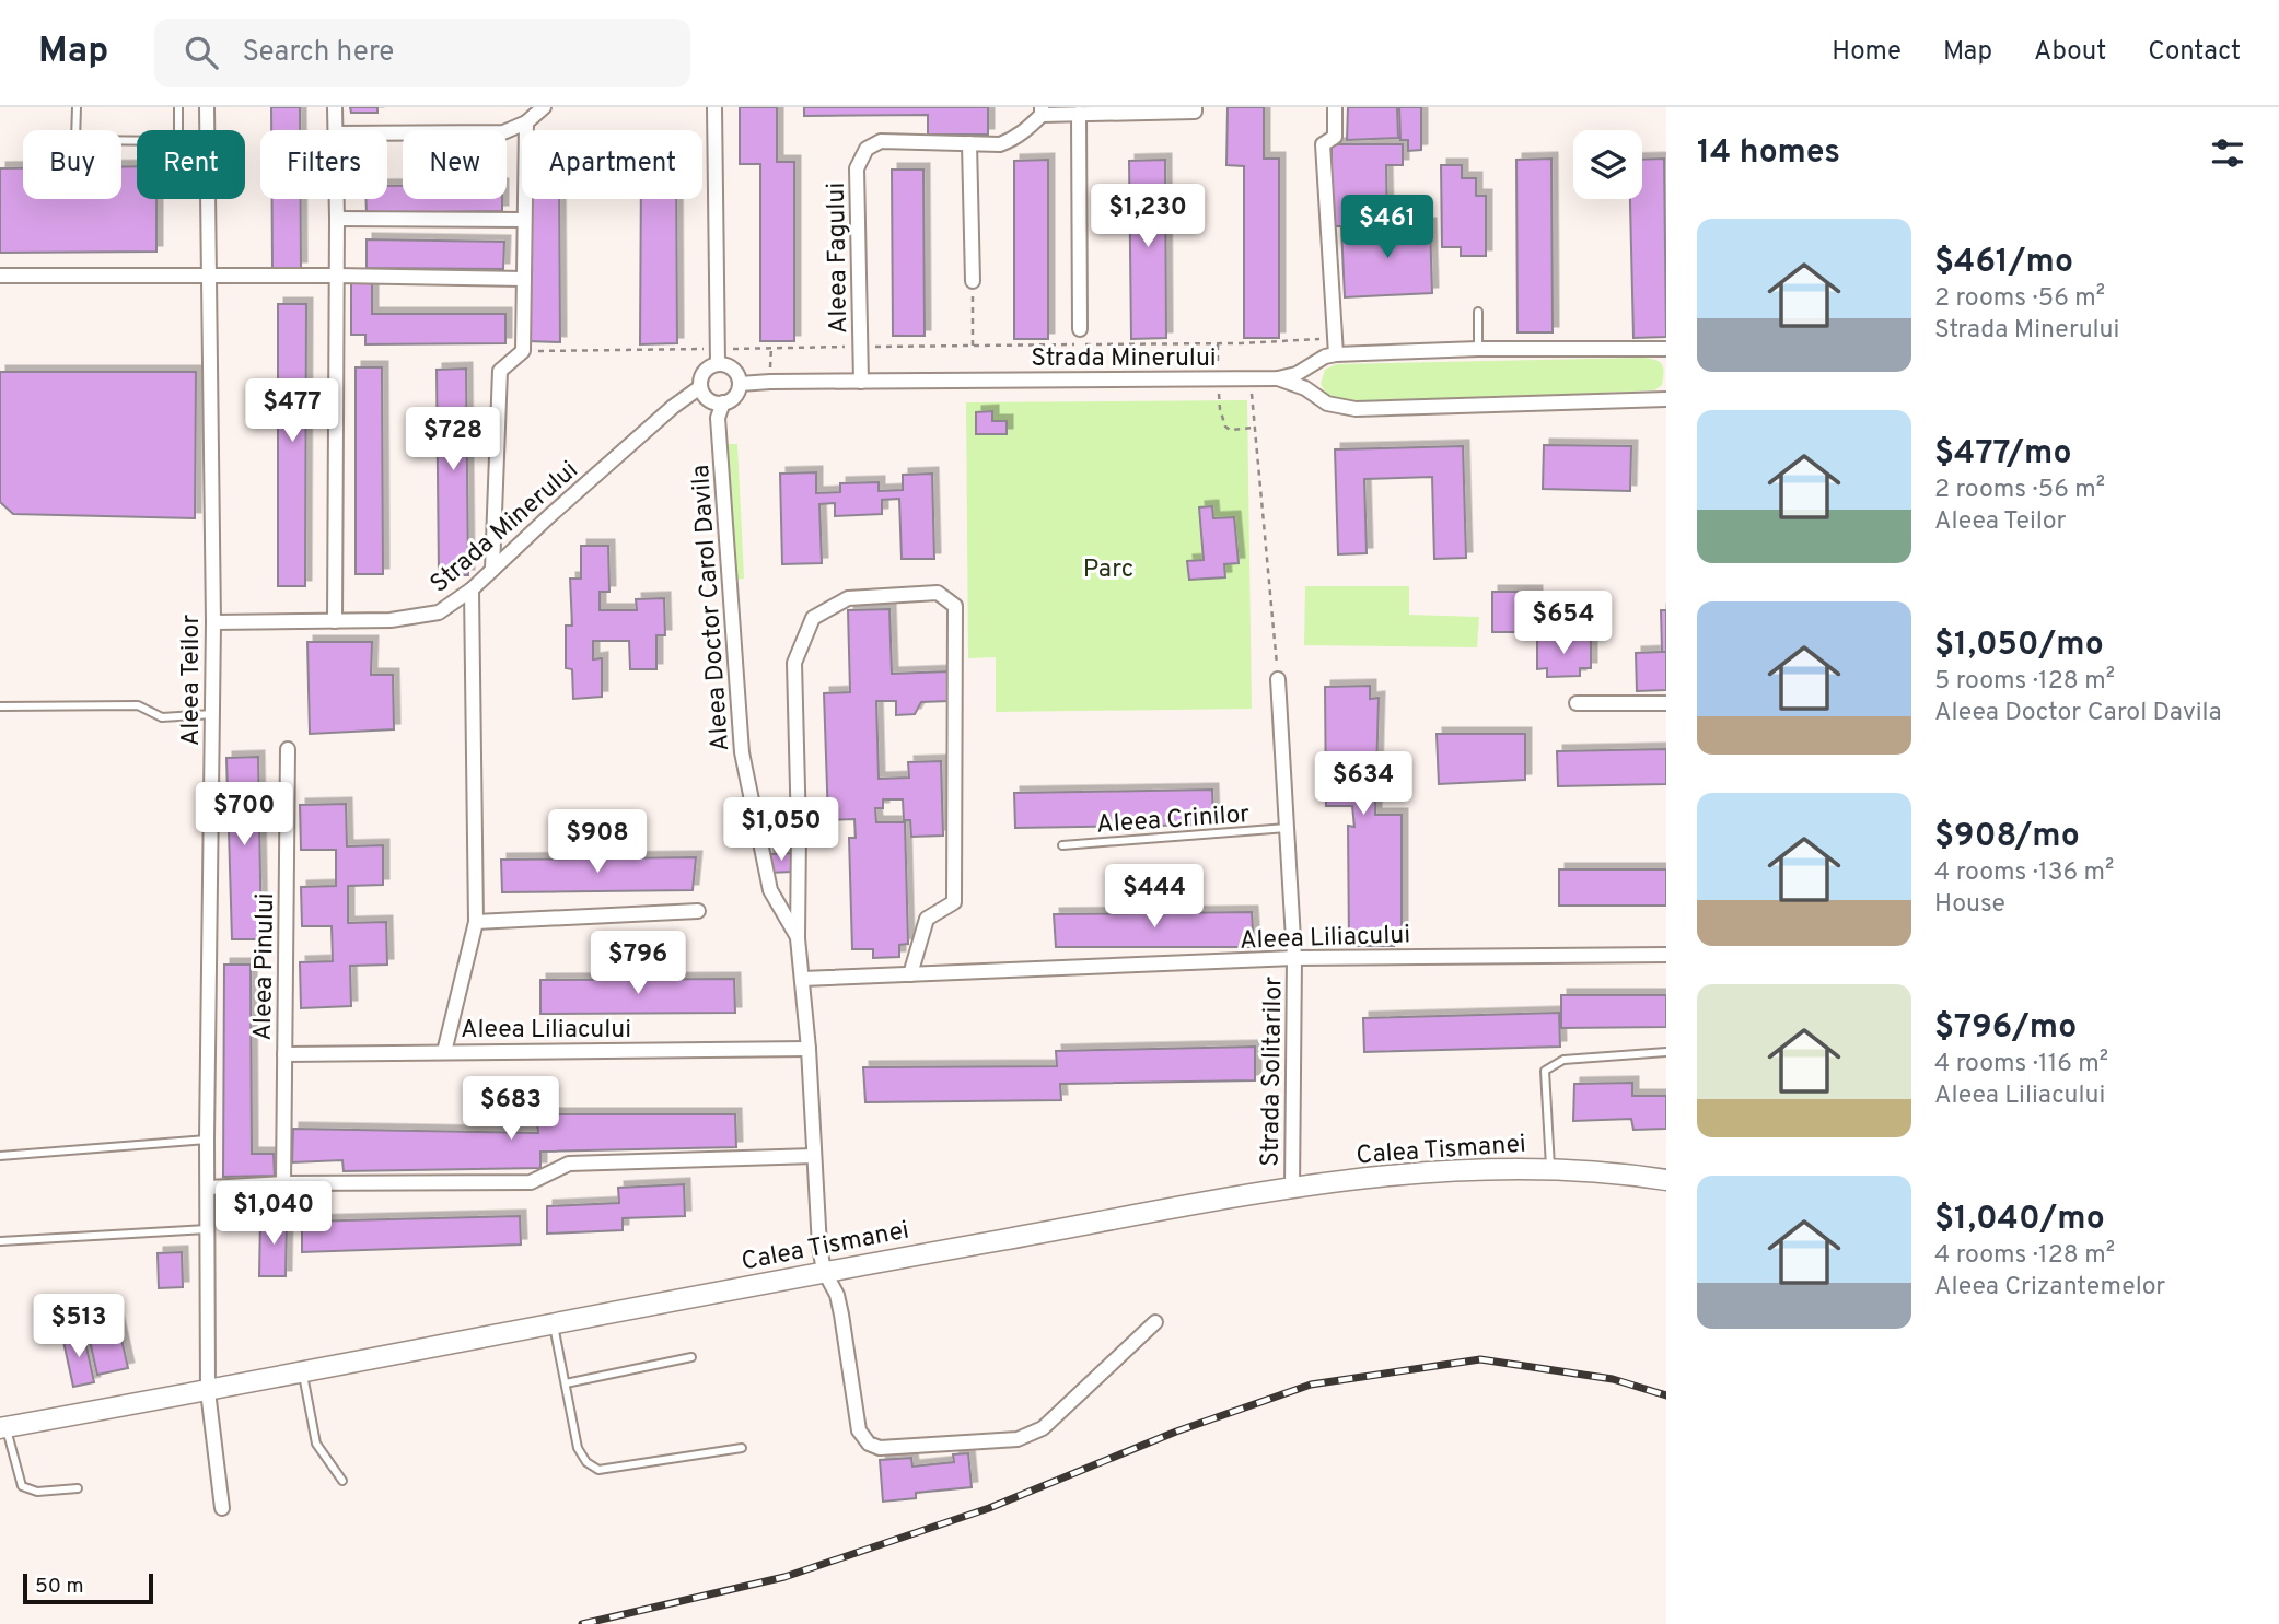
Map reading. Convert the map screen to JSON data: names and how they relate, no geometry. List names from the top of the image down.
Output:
{
  "streets": {
    "main road": ["Calea Tismanei"],
    "street": [
      "Aleea Fagului",
      "Strada Minerului",
      "Aleea Doctor Carol Davila",
      "Aleea Teilor",
      "Aleea Liliacului",
      "Aleea Pinului",
      "Strada Solitarilor"
    ],
    "lane": ["Aleea Crinilor"]
  },
  "crossings": [
    ["Aleea Fagului", "Strada Minerului"],
    ["Strada Minerului", "Aleea Doctor Carol Davila"],
    ["Strada Minerului", "Aleea Teilor"],
    ["Aleea Doctor Carol Davila", "Aleea Liliacului"],
    ["Aleea Doctor Carol Davila", "Calea Tismanei"],
    ["Aleea Teilor", "Calea Tismanei"],
    ["Aleea Crinilor", "Strada Solitarilor"],
    ["Aleea Liliacului", "Aleea Pinului"],
    ["Aleea Liliacului", "Strada Solitarilor"],
    ["Strada Solitarilor", "Calea Tismanei"]
  ],
  "parks": ["Parc"],
  "scale_bar": "50 m",
  "page": {
    "header": "Map",
    "search": "Search here",
    "nav": [
      "Home",
      "Map",
      "About",
      "Contact"
    ],
    "heading": "14 homes",
    "chip": [
      "Buy",
      "Rent",
      "Filters",
      "New",
      "Apartment"
    ],
    "price": [
      "$1,230",
      "$461",
      "$477",
      "$728",
      "$654",
      "$634",
      "$700",
      "$1,050",
      "$908",
      "$444",
      "$796",
      "$683",
      "$1,040",
      "$513"
    ],
    "list": [
      {
        "name": "$461/mo",
        "note": "2 rooms · 56 m² · Strada Minerului"
      },
      {
        "name": "$477/mo",
        "note": "2 rooms · 56 m² · Aleea Teilor"
      },
      {
        "name": "$1,050/mo",
        "note": "5 rooms · 128 m² · Aleea Doctor Carol Davila"
      },
      {
        "name": "$908/mo",
        "note": "4 rooms · 136 m² · House"
      },
      {
        "name": "$796/mo",
        "note": "4 rooms · 116 m² · Aleea Liliacului"
      },
      {
        "name": "$1,040/mo",
        "note": "4 rooms · 128 m² · Aleea Crizantemelor"
      }
    ],
    "scale": "50 m"
  }
}
